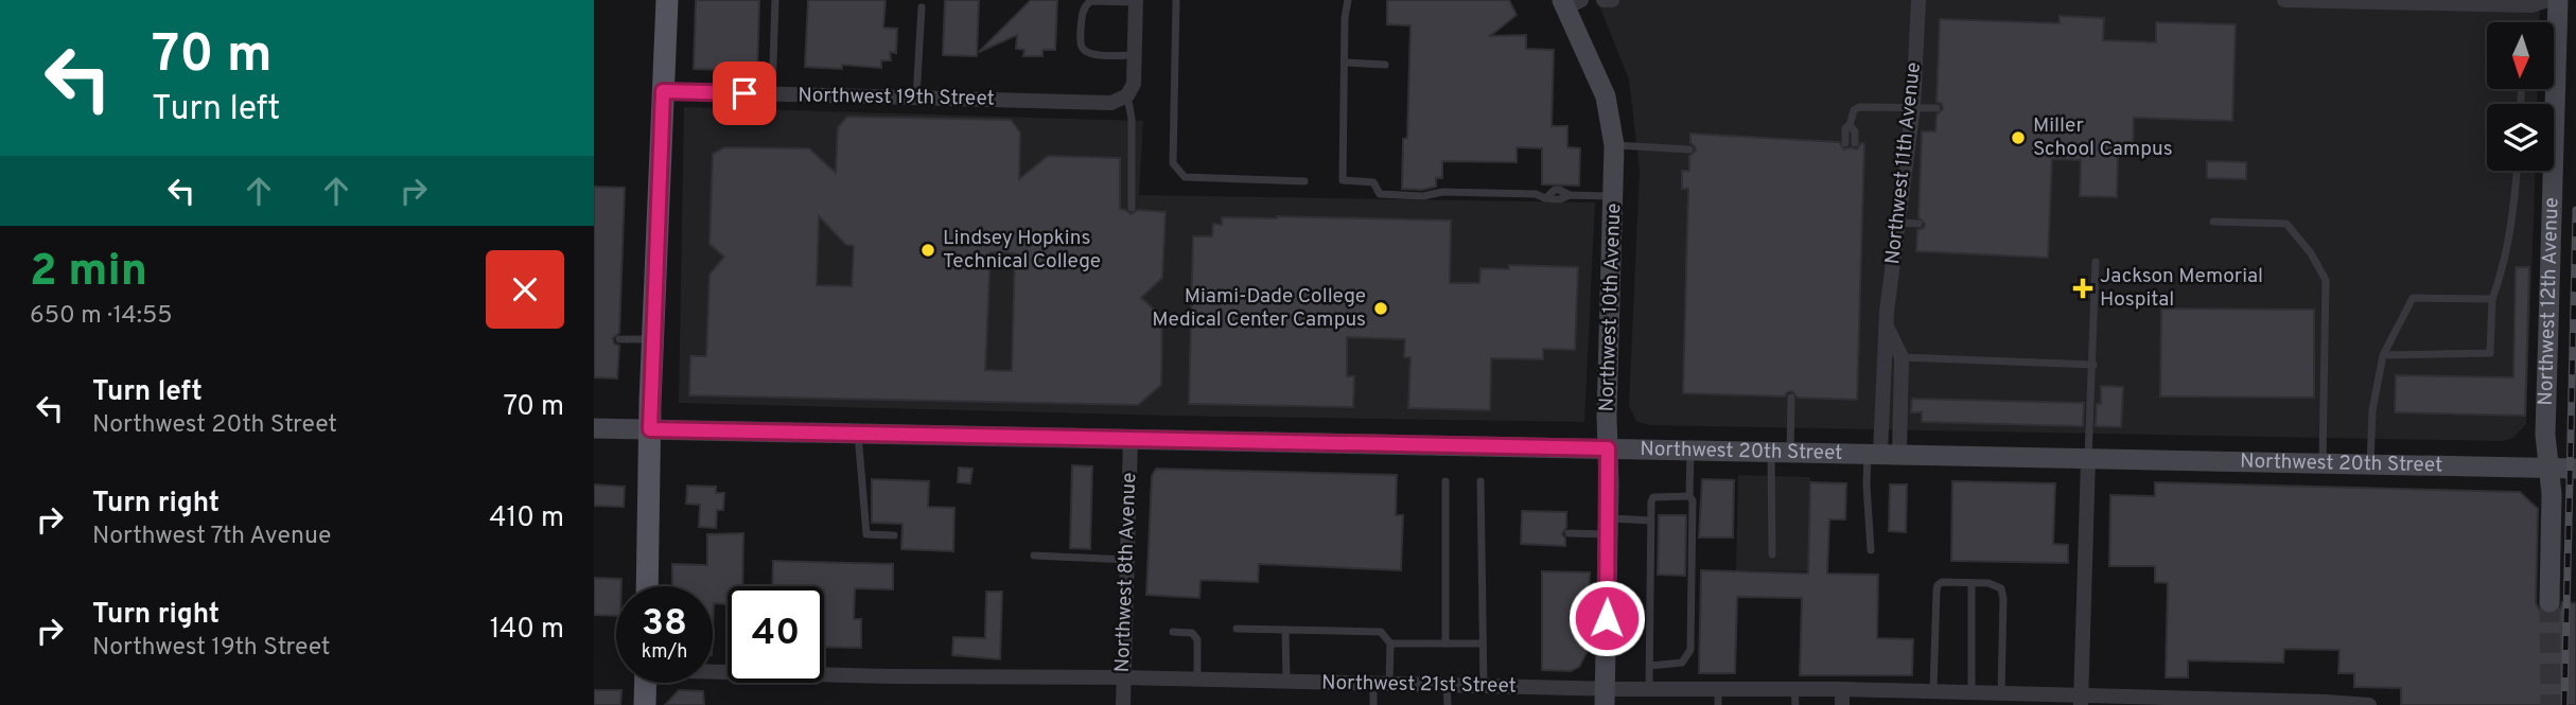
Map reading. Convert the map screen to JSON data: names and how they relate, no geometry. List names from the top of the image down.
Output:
{
  "streets": {
    "main road": ["Northwest 12th Avenue", "Northwest 10th Avenue", "Northwest 20th Street"],
    "street": [
      "Northwest 19th Street",
      "Northwest 11th Avenue",
      "Northwest 8th Avenue",
      "Northwest 21st Street"
    ]
  },
  "crossings": [
    ["Northwest 11th Avenue", "Northwest 20th Street"],
    ["Northwest 12th Avenue", "Northwest 20th Street"],
    ["Northwest 10th Avenue", "Northwest 20th Street"],
    ["Northwest 10th Avenue", "Northwest 21st Street"],
    ["Northwest 20th Street", "Northwest 8th Avenue"],
    ["Northwest 8th Avenue", "Northwest 21st Street"]
  ],
  "places": {
    "other": ["Miller School Campus", "Lindsey Hopkins Technical College", "Miami-Dade College Medical Center Campus"],
    "health": ["Jackson Memorial Hospital"]
  },
  "north": "bottom",
  "page": {
    "turn": ["70 m", "Turn left"],
    "heading": ["2 min", "650 m · 14:55"],
    "list": [
      {
        "name": "Turn left",
        "note": "Northwest 20th Street",
        "value": "70 m"
      },
      {
        "name": "Turn right",
        "note": "Northwest 7th Avenue",
        "value": "410 m"
      },
      {
        "name": "Turn right",
        "note": "Northwest 19th Street",
        "value": "140 m"
      }
    ],
    "speed": "38 km/h",
    "limit": "40"
  }
}
